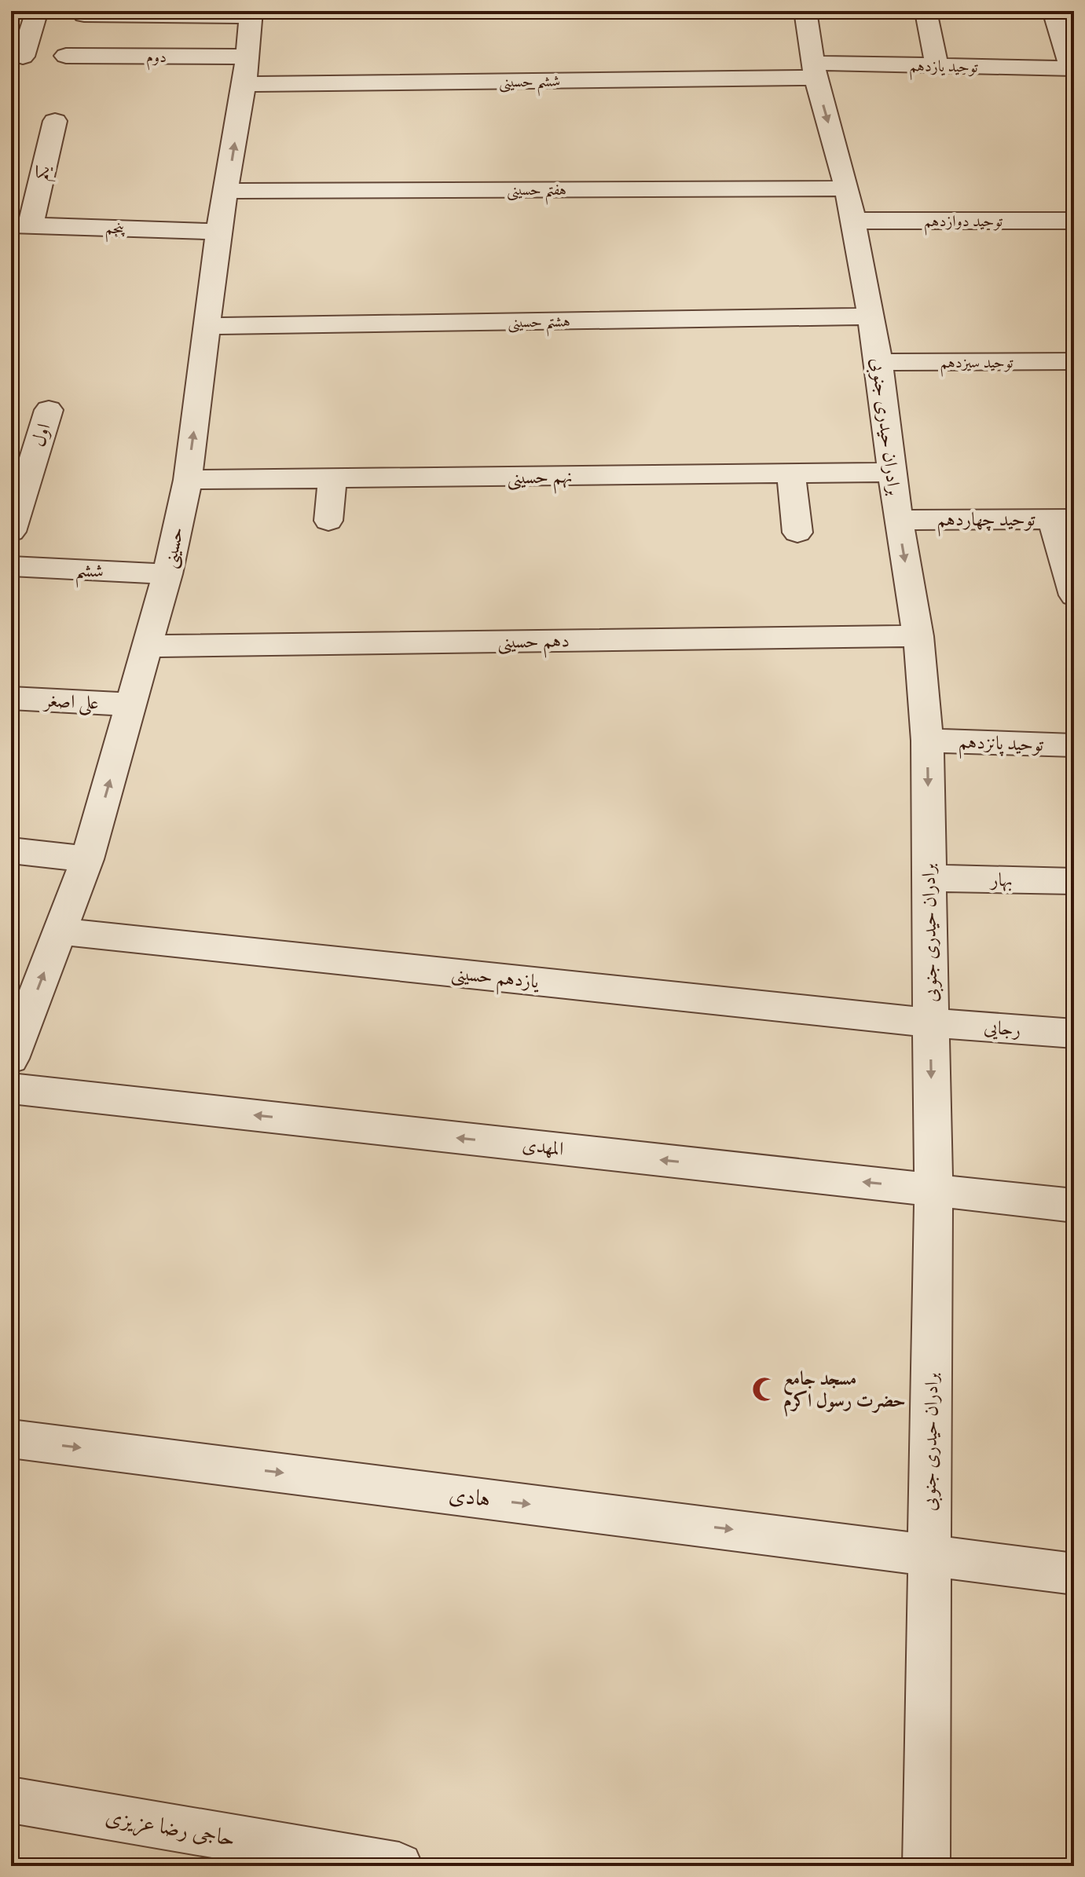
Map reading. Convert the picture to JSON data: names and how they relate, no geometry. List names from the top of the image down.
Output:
{
  "streets": {
    "street": [
      "دوم",
      "توحید یازدهم",
      "ششم حسینی",
      "یکم",
      "هفتم حسینی",
      "توحید دوازدهم",
      "پنجم",
      "هشتم حسینی",
      "توحید سیزدهم",
      "برادران حیدری جنوبی",
      "اول",
      "نهم حسینی",
      "توحید چهاردهم",
      "حسینی",
      "ششم",
      "دهم حسینی",
      "علی اصغر",
      "توحید پانزدهم",
      "بهار",
      "یازدهم حسینی",
      "رجایی",
      "المهدی",
      "هادی",
      "حاجی رضا عزیزی"
    ]
  },
  "crossings": [
    ["دوم", "ششم حسینی"],
    ["دوم", "حسینی"],
    ["توحید یازدهم", "ششم حسینی"],
    ["توحید یازدهم", "برادران حیدری جنوبی"],
    ["ششم حسینی", "برادران حیدری جنوبی"],
    ["ششم حسینی", "حسینی"],
    ["یکم", "پنجم"],
    ["هفتم حسینی", "برادران حیدری جنوبی"],
    ["هفتم حسینی", "حسینی"],
    ["توحید دوازدهم", "برادران حیدری جنوبی"],
    ["پنجم", "حسینی"],
    ["هشتم حسینی", "برادران حیدری جنوبی"],
    ["هشتم حسینی", "حسینی"],
    ["توحید سیزدهم", "برادران حیدری جنوبی"],
    ["برادران حیدری جنوبی", "نهم حسینی"],
    ["برادران حیدری جنوبی", "توحید چهاردهم"],
    ["برادران حیدری جنوبی", "دهم حسینی"],
    ["برادران حیدری جنوبی", "توحید پانزدهم"],
    ["برادران حیدری جنوبی", "بهار"],
    ["برادران حیدری جنوبی", "یازدهم حسینی"],
    ["برادران حیدری جنوبی", "رجایی"],
    ["برادران حیدری جنوبی", "المهدی"],
    ["برادران حیدری جنوبی", "هادی"],
    ["نهم حسینی", "حسینی"],
    ["حسینی", "ششم"],
    ["حسینی", "دهم حسینی"],
    ["حسینی", "علی اصغر"],
    ["حسینی", "یازدهم حسینی"],
    ["یازدهم حسینی", "رجایی"]
  ],
  "one_way": ["حسینی", "المهدی", "هادی"],
  "places": {
    "mosque": ["مسجد جامع حضرت رسول اکرم"]
  }
}
